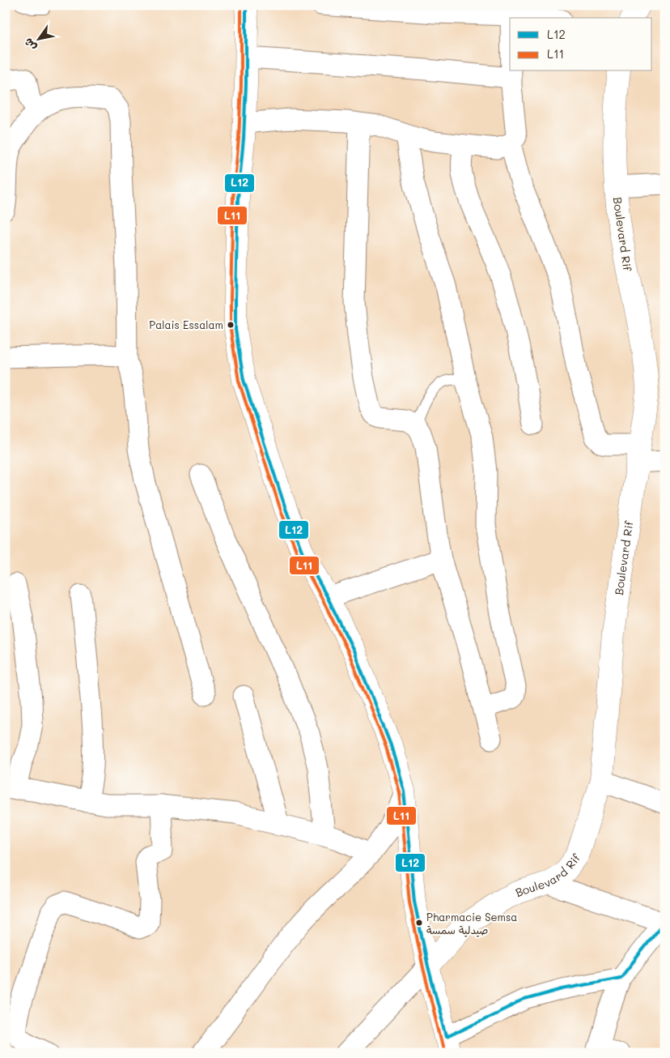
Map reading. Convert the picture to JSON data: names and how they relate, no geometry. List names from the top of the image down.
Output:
{
  "streets": {
    "street": ["Boulevard Rif"]
  },
  "places": ["Palais Essalam", "Pharmacie Semsa صيدلية سمسة"],
  "lines": ["transit line L12", "transit line L11"],
  "legend": ["L12", "L11"],
  "north": "bottom left"
}
